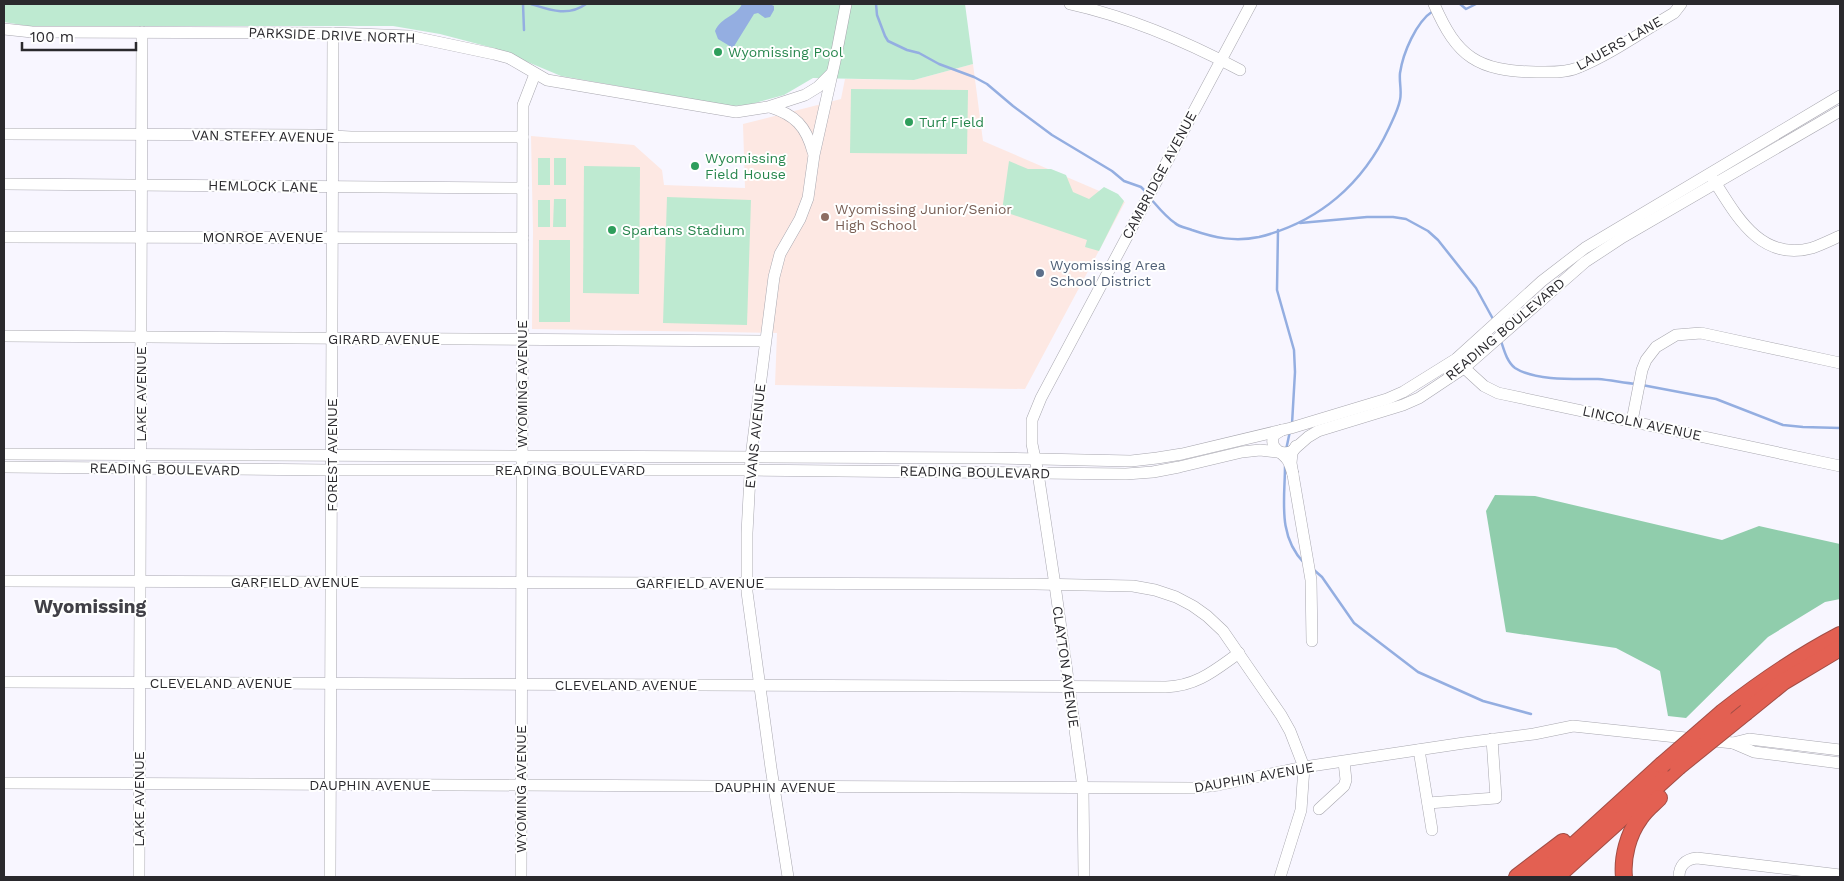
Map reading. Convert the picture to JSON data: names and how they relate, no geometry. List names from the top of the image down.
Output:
{
  "streets": {
    "street": [
      "PARKSIDE DRIVE NORTH",
      "LAUERS LANE",
      "VAN STEFFY AVENUE",
      "CAMBRIDGE AVENUE",
      "HEMLOCK LANE",
      "MONROE AVENUE",
      "READING BOULEVARD",
      "GIRARD AVENUE",
      "WYOMING AVENUE",
      "LAKE AVENUE",
      "LINCOLN AVENUE",
      "EVANS AVENUE",
      "FOREST AVENUE",
      "GARFIELD AVENUE",
      "CLAYTON AVENUE",
      "CLEVELAND AVENUE",
      "DAUPHIN AVENUE"
    ]
  },
  "crossings": [
    ["PARKSIDE DRIVE NORTH", "WYOMING AVENUE"],
    ["PARKSIDE DRIVE NORTH", "LAKE AVENUE"],
    ["PARKSIDE DRIVE NORTH", "EVANS AVENUE"],
    ["PARKSIDE DRIVE NORTH", "FOREST AVENUE"],
    ["VAN STEFFY AVENUE", "WYOMING AVENUE"],
    ["VAN STEFFY AVENUE", "LAKE AVENUE"],
    ["VAN STEFFY AVENUE", "FOREST AVENUE"],
    ["CAMBRIDGE AVENUE", "READING BOULEVARD"],
    ["CAMBRIDGE AVENUE", "CLAYTON AVENUE"],
    ["HEMLOCK LANE", "WYOMING AVENUE"],
    ["HEMLOCK LANE", "LAKE AVENUE"],
    ["HEMLOCK LANE", "FOREST AVENUE"],
    ["MONROE AVENUE", "WYOMING AVENUE"],
    ["MONROE AVENUE", "LAKE AVENUE"],
    ["MONROE AVENUE", "FOREST AVENUE"],
    ["READING BOULEVARD", "WYOMING AVENUE"],
    ["READING BOULEVARD", "LAKE AVENUE"],
    ["READING BOULEVARD", "LINCOLN AVENUE"],
    ["READING BOULEVARD", "EVANS AVENUE"],
    ["READING BOULEVARD", "FOREST AVENUE"],
    ["READING BOULEVARD", "CLAYTON AVENUE"],
    ["GIRARD AVENUE", "WYOMING AVENUE"],
    ["GIRARD AVENUE", "LAKE AVENUE"],
    ["GIRARD AVENUE", "EVANS AVENUE"],
    ["GIRARD AVENUE", "FOREST AVENUE"],
    ["WYOMING AVENUE", "GARFIELD AVENUE"],
    ["WYOMING AVENUE", "CLEVELAND AVENUE"],
    ["WYOMING AVENUE", "DAUPHIN AVENUE"],
    ["LAKE AVENUE", "GARFIELD AVENUE"],
    ["LAKE AVENUE", "CLEVELAND AVENUE"],
    ["LAKE AVENUE", "DAUPHIN AVENUE"],
    ["EVANS AVENUE", "GARFIELD AVENUE"],
    ["EVANS AVENUE", "CLEVELAND AVENUE"],
    ["EVANS AVENUE", "DAUPHIN AVENUE"],
    ["FOREST AVENUE", "GARFIELD AVENUE"],
    ["FOREST AVENUE", "CLEVELAND AVENUE"],
    ["FOREST AVENUE", "DAUPHIN AVENUE"],
    ["GARFIELD AVENUE", "CLAYTON AVENUE"],
    ["GARFIELD AVENUE", "CLEVELAND AVENUE"],
    ["GARFIELD AVENUE", "DAUPHIN AVENUE"],
    ["CLAYTON AVENUE", "CLEVELAND AVENUE"],
    ["CLAYTON AVENUE", "DAUPHIN AVENUE"]
  ],
  "districts": ["Wyomissing"],
  "places": [
    "Wyomissing Pool",
    "Turf Field",
    "Wyomissing Field House",
    "Wyomissing Junior/Senior High School",
    "Spartans Stadium",
    "Wyomissing Area School District"
  ],
  "scale_bar": "100 m"
}
